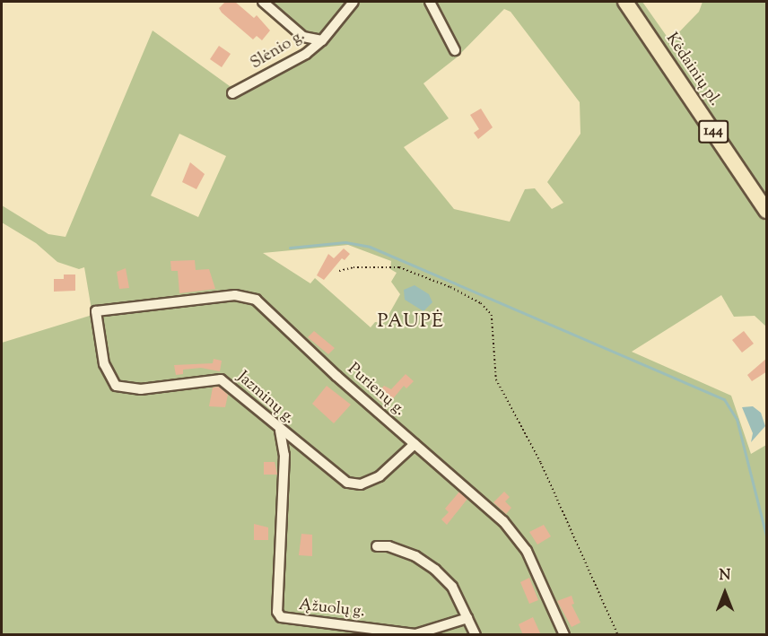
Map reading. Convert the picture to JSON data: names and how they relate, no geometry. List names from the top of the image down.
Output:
{
  "streets": {
    "main road": ["Kėdainių pl.", "144"],
    "street": [
      "Slėnio g.",
      "Purienų g.",
      "Jazminų g.",
      "Ąžuolų g."
    ]
  },
  "crossings": [
    ["Purienų g.", "Jazminų g."],
    ["Jazminų g.", "Ąžuolų g."]
  ],
  "districts": ["PAUPĖ"],
  "north": "top"
}
